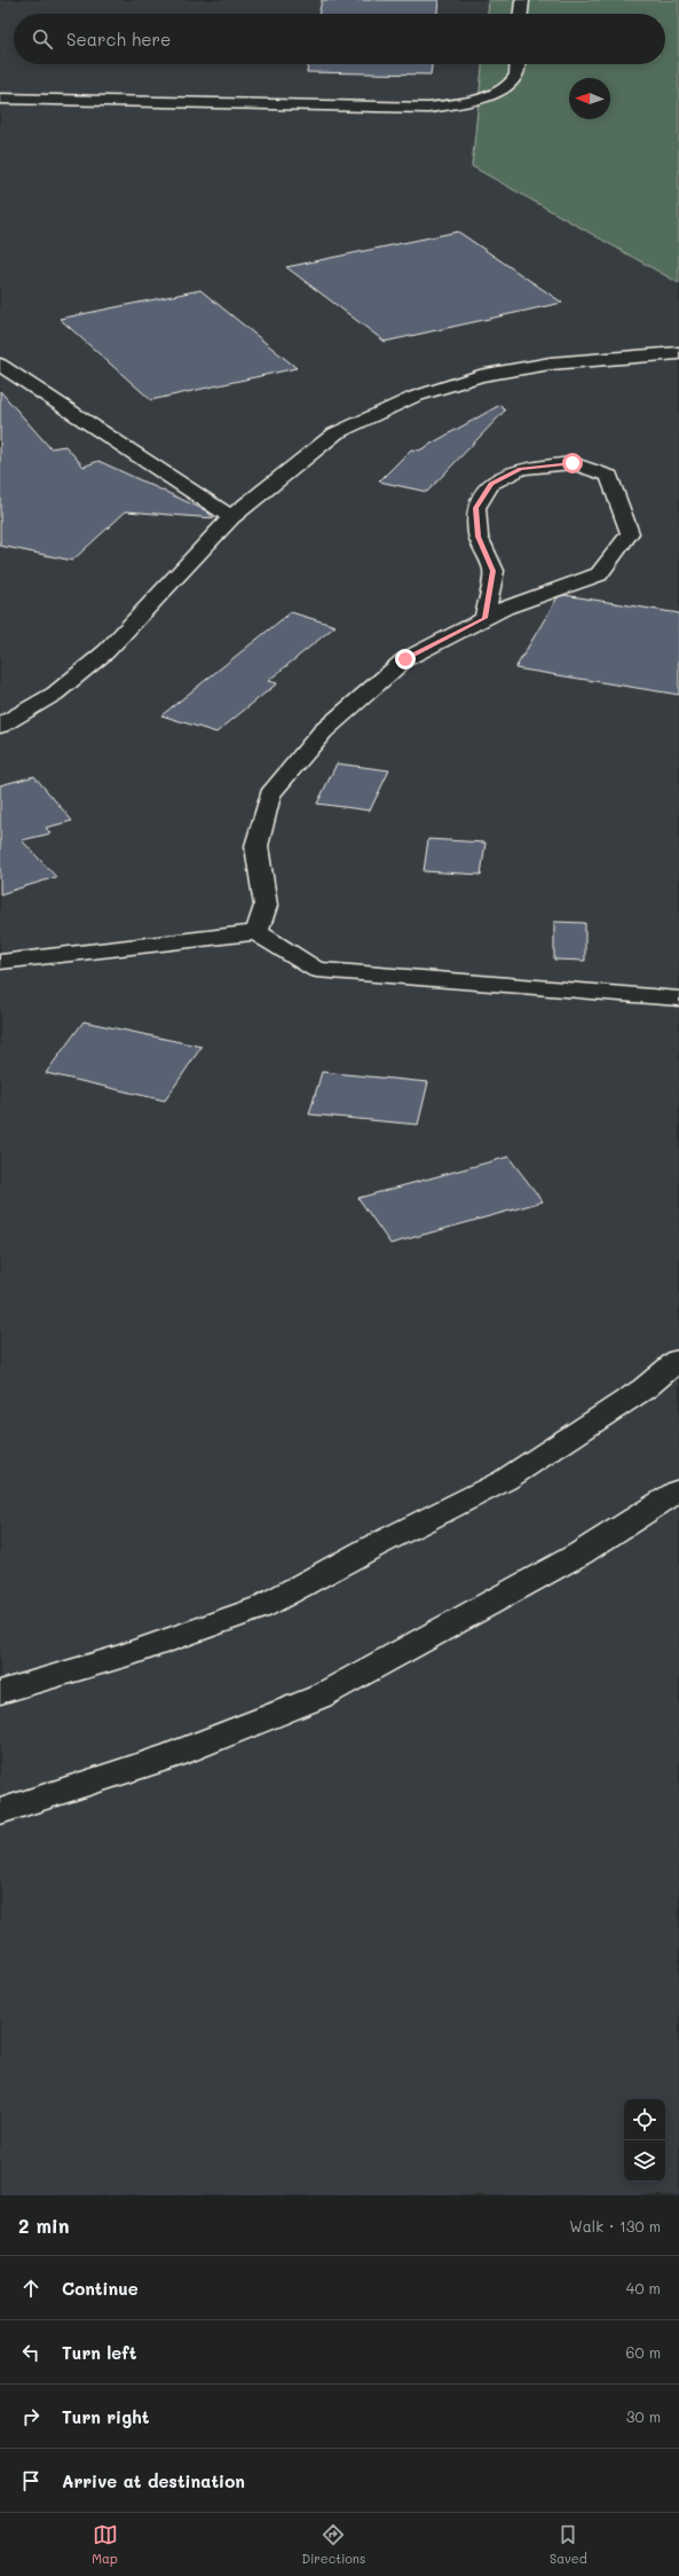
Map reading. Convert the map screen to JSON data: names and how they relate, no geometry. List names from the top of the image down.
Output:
{
  "north": "left",
  "page": {
    "search": "Search here",
    "heading": ["2 min", "Walk · 130 m"],
    "list": [
      ["Continue", "40 m"],
      ["Turn left", "60 m"],
      ["Turn right", "30 m"],
      "Arrive at destination"
    ],
    "nav": ["Map", "Directions", "Saved"]
  }
}
